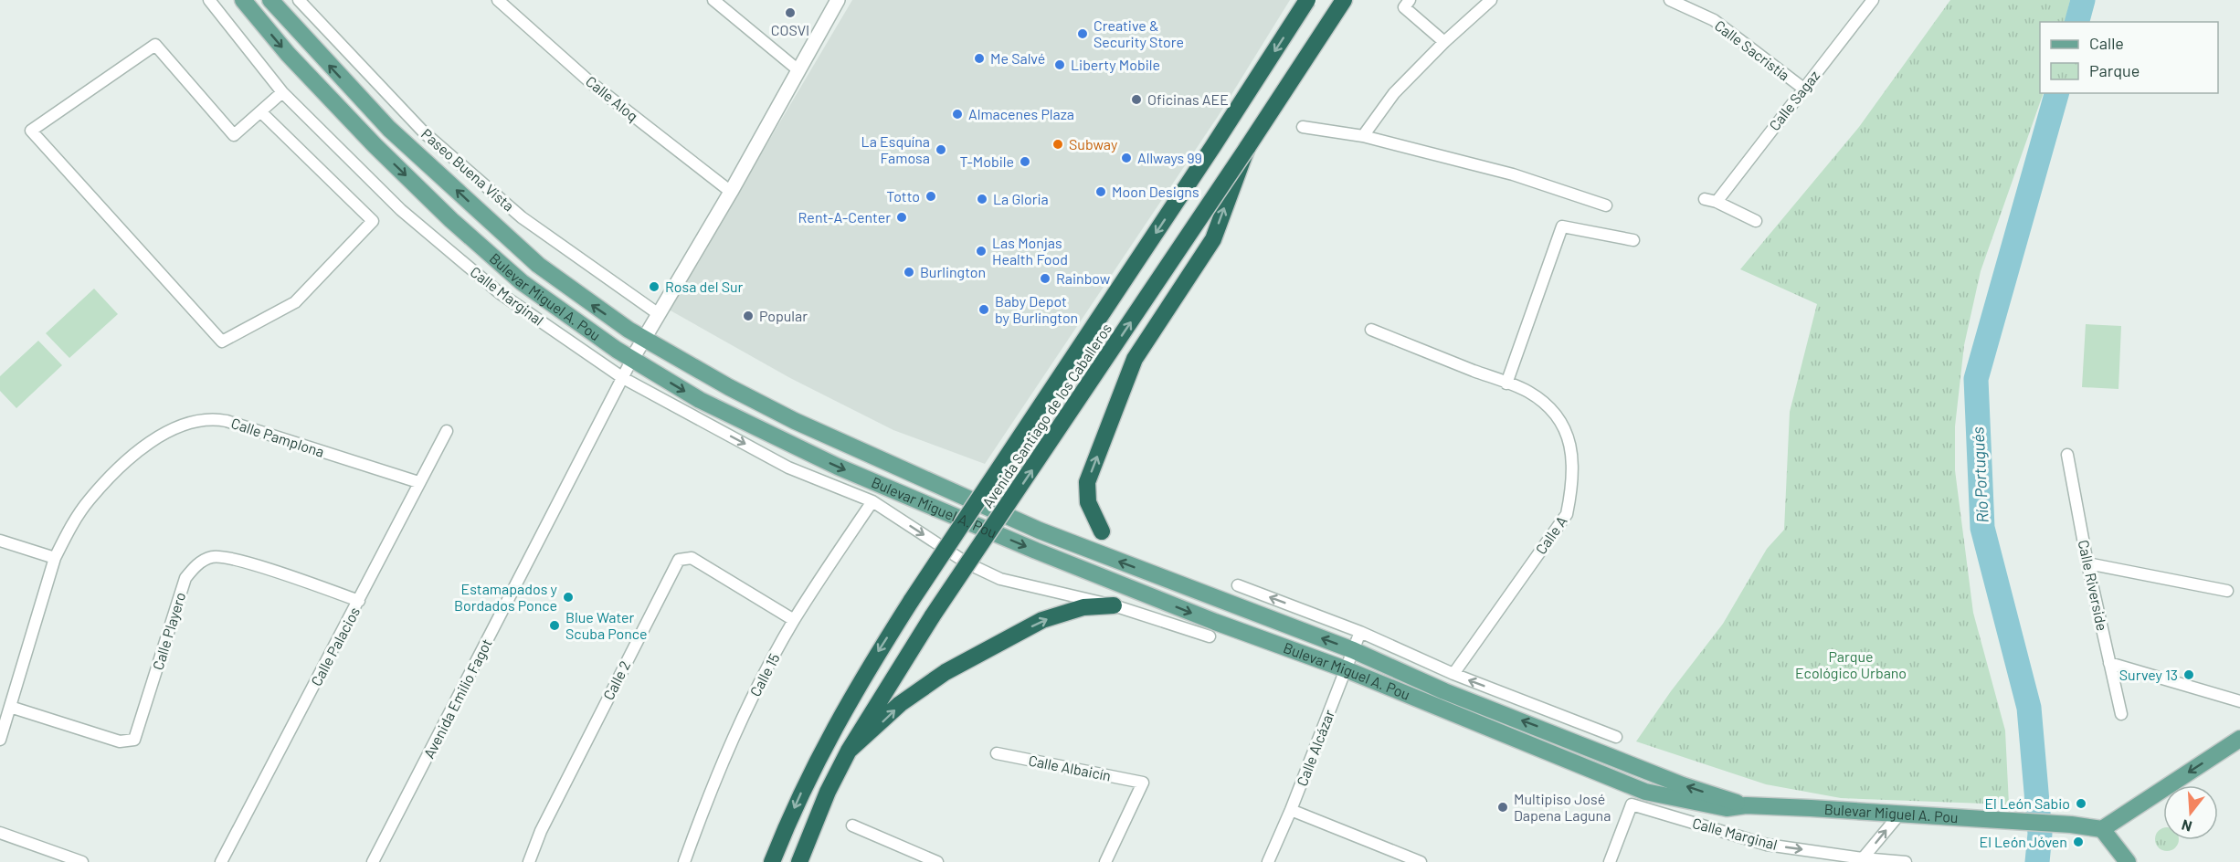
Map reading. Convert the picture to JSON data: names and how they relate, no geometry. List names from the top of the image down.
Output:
{
  "streets": {
    "highway": ["Avenida Santiago de los Caballeros"],
    "main road": ["Bulevar Miguel A. Pou"],
    "street": [
      "Calle Sacristía",
      "Calle Aloq",
      "Calle Sagaz",
      "Paseo Buena Vista",
      "Calle Marginal",
      "Calle Pamplona",
      "Calle A",
      "Calle Riverside",
      "Calle Playero",
      "Calle Palacios",
      "Calle 15",
      "Calle 2",
      "Avenida Emilio Fagot",
      "Calle Alcázar",
      "Calle Albaicín"
    ]
  },
  "crossings": [
    ["Calle Sacristía", "Calle Sagaz"],
    ["Calle Marginal", "Calle 15"],
    ["Calle Marginal", "Avenida Emilio Fagot"],
    ["Bulevar Miguel A. Pou", "Avenida Emilio Fagot"],
    ["Bulevar Miguel A. Pou", "Calle Alcázar"],
    ["Calle Pamplona", "Calle Playero"],
    ["Calle Pamplona", "Calle Palacios"],
    ["Calle Playero", "Calle Palacios"],
    ["Calle 15", "Calle 2"]
  ],
  "one_way": ["Calle Marginal"],
  "water": ["Río Portugués"],
  "parks": ["Parque Ecológico Urbano"],
  "places": [
    "COSVI",
    "Creative & Security Store",
    "Me Salvé",
    "Liberty Mobile",
    "Oficinas AEE",
    "Almacenes Plaza",
    "Subway",
    "La Esquína Famosa",
    "Allways 99",
    "T-Mobile",
    "Moon Designs",
    "Totto",
    "La Gloria",
    "Rent-A-Center",
    "Las Monjas Health Food",
    "Burlington",
    "Rainbow",
    "Rosa del Sur",
    "Baby Depot by Burlington",
    "Popular",
    "Estamapados y Bordados Ponce",
    "Blue Water Scuba Ponce",
    "Survey 13",
    "El León Sabio",
    "Multipiso José Dapena Laguna",
    "El León Jóven"
  ],
  "legend": ["Calle", "Parque"],
  "north": "bottom"
}
